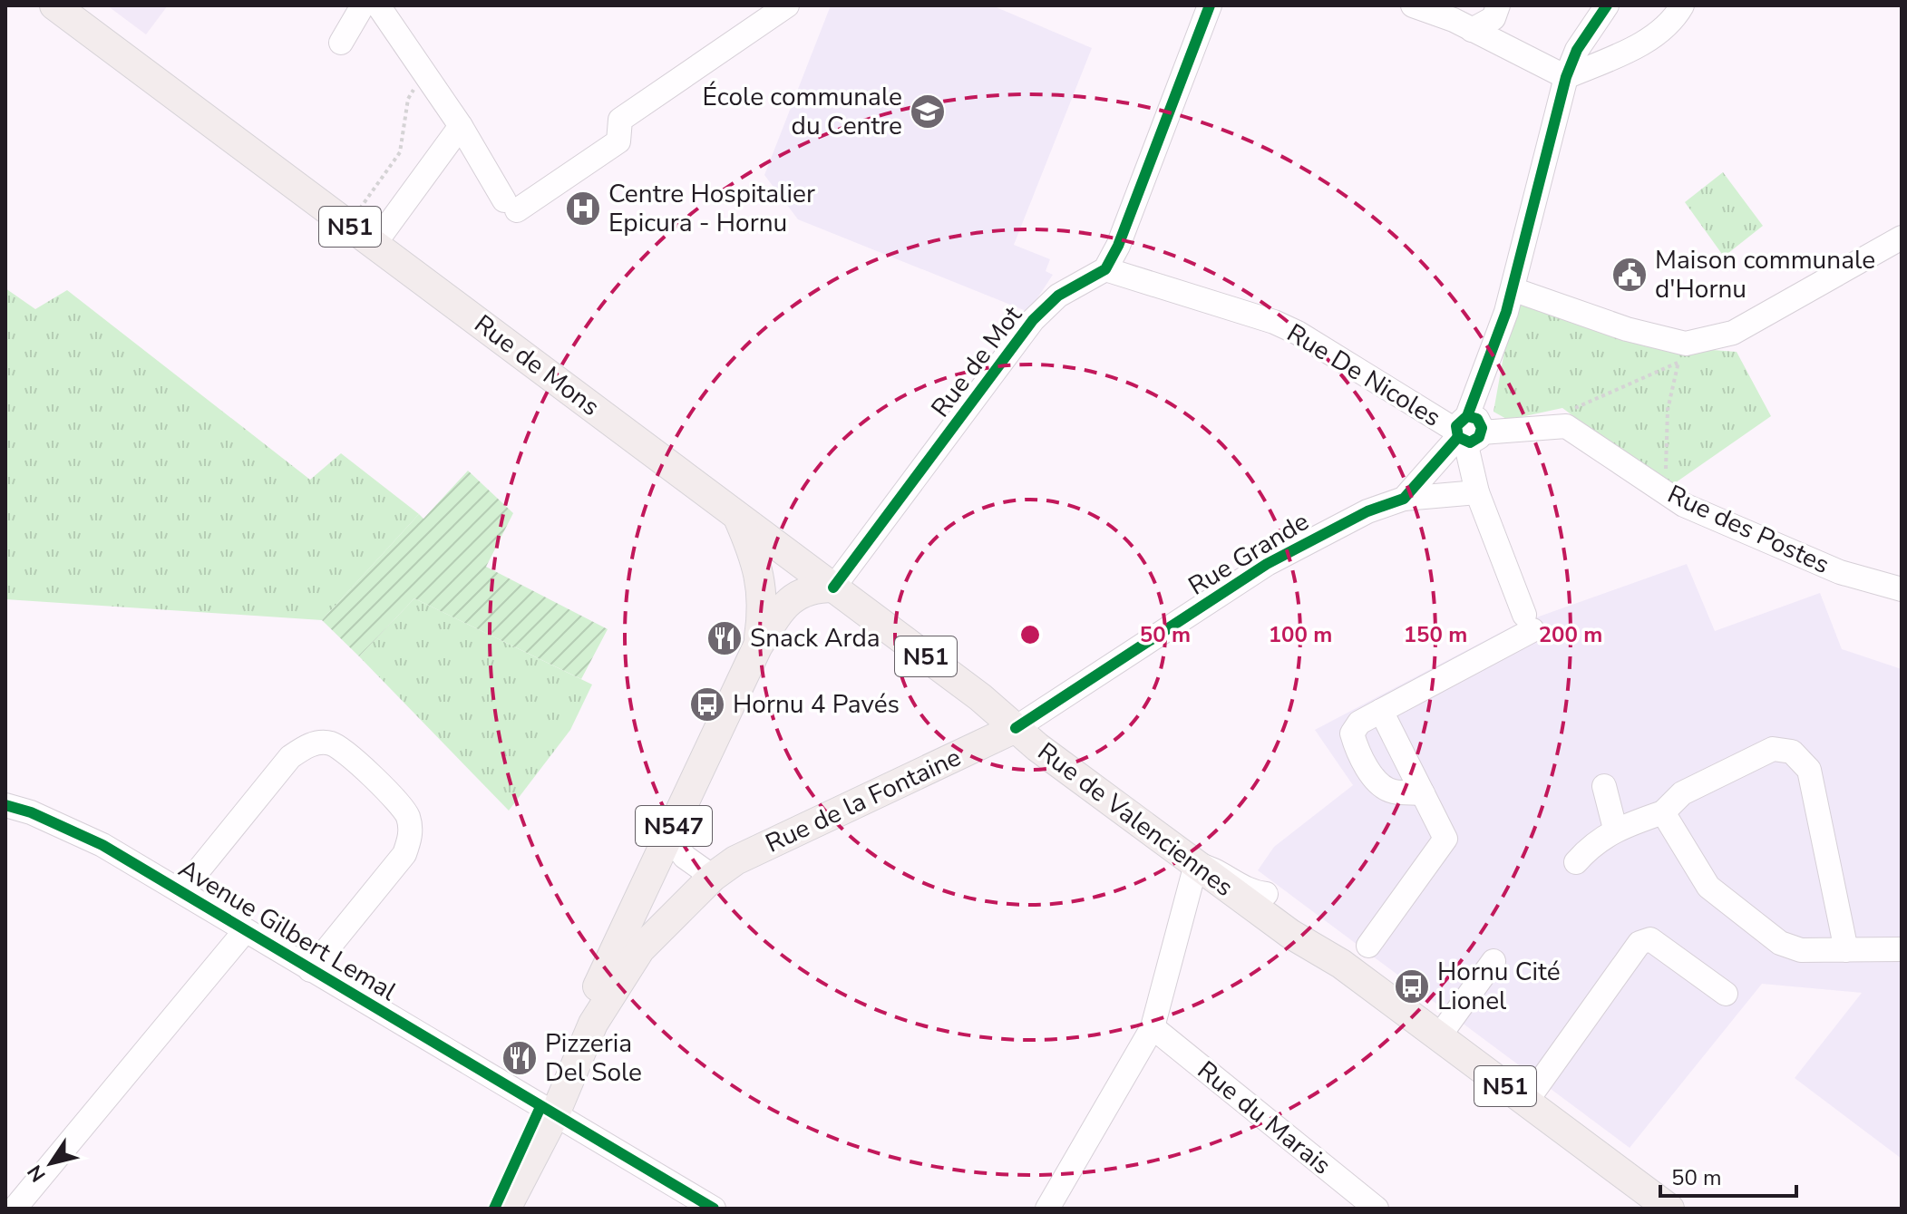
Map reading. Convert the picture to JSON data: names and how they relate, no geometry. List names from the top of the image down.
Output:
{
  "streets": {
    "main road": [
      "N51",
      "Rue de Mons",
      "Rue de la Fontaine",
      "Rue de Valenciennes",
      "N547"
    ],
    "street": [
      "Rue de Mot",
      "Rue De Nicoles",
      "Rue des Postes",
      "Rue Grande",
      "Avenue Gilbert Lemal",
      "Rue du Marais"
    ]
  },
  "crossings": [
    ["Rue de Mot", "Rue de Mons"],
    ["Rue de Mot", "Rue De Nicoles"],
    ["Rue de Mons", "Rue Grande"],
    ["Rue de Mons", "Rue de la Fontaine"],
    ["Rue de Mons", "Rue de Valenciennes"],
    ["Rue De Nicoles", "Rue Grande"],
    ["Rue Grande", "Rue de la Fontaine"],
    ["Rue Grande", "Rue de Valenciennes"],
    ["Rue de la Fontaine", "Rue de Valenciennes"],
    ["Rue de la Fontaine", "N547"],
    ["Rue de la Fontaine", "Avenue Gilbert Lemal"]
  ],
  "places": {
    "school or university": ["École communale du Centre"],
    "hospital": ["Centre Hospitalier Epicura - Hornu"],
    "public building": ["Maison communale d'Hornu"],
    "restaurant": ["Snack Arda", "Pizzeria Del Sole"],
    "bus stop": ["Hornu 4 Pavés", "Hornu Cité Lionel"]
  },
  "scale_bar": "50 m",
  "north": "bottom left",
  "rings": [
    "50 m",
    "100 m",
    "150 m",
    "200 m"
  ]
}
